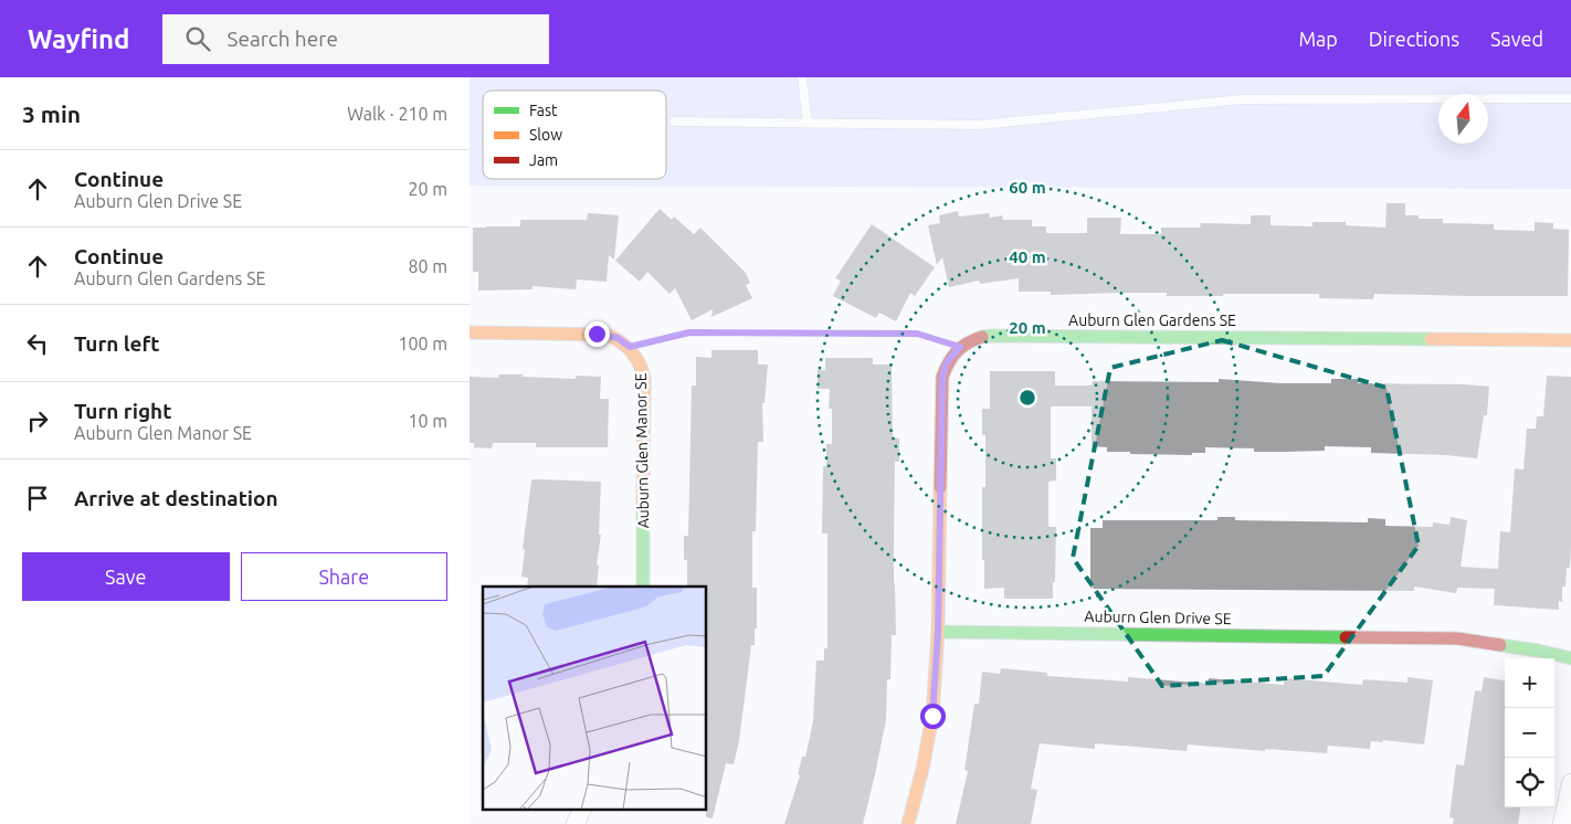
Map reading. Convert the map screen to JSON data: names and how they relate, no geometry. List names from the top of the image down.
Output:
{
  "streets": {
    "street": ["Auburn Glen Gardens SE", "Auburn Glen Manor SE", "Auburn Glen Drive SE"]
  },
  "legend": ["Fast", "Slow", "Jam"],
  "north": "top",
  "page": {
    "header": "Wayfind",
    "search": "Search here",
    "nav": ["Map", "Directions", "Saved"],
    "heading": ["3 min", "Walk · 210 m"],
    "list": [
      ["Continue", "Auburn Glen Drive SE", "20 m"],
      ["Continue", "Auburn Glen Gardens SE", "80 m"],
      ["Turn left", "100 m"],
      ["Turn right", "Auburn Glen Manor SE", "10 m"],
      "Arrive at destination"
    ],
    "buttons": ["Save", "Share"],
    "map_buttons": ["+", "−"]
  },
  "rings": ["60 m", "40 m", "20 m"]
}
